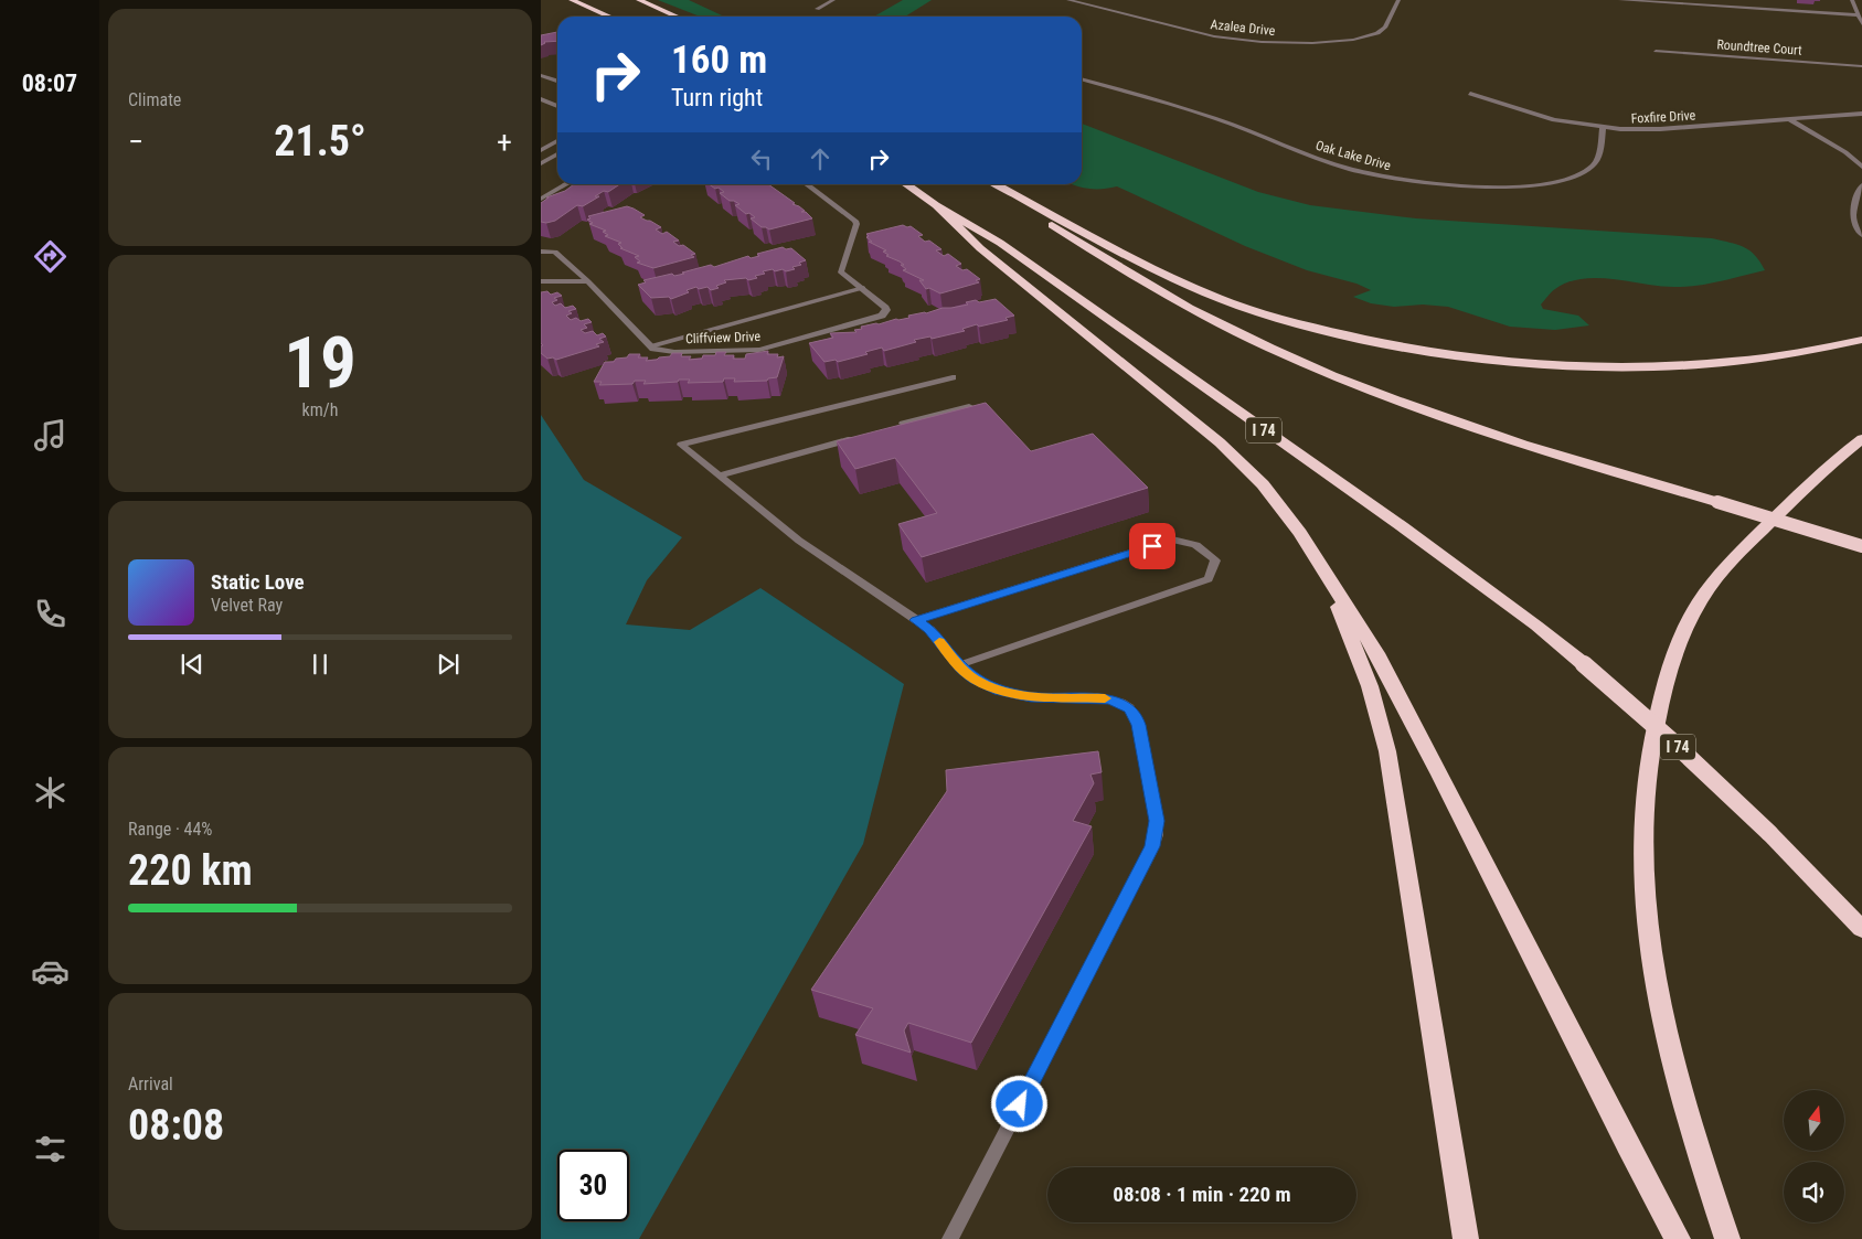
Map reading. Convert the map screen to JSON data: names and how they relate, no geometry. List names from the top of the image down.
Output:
{
  "streets": {
    "highway": ["I 74"],
    "street": [
      "Azalea Drive",
      "Roundtree Court",
      "Foxfire Drive",
      "Oak Lake Drive",
      "Cliffview Drive"
    ]
  },
  "crossings": [
    ["Foxfire Drive", "Oak Lake Drive"]
  ],
  "north": "top",
  "page": {
    "tabs": "08:07",
    "tile": [
      "Climate",
      ["19", "km/h"],
      ["Range · 44%", "220 km"],
      ["Arrival", "08:08"]
    ],
    "turn": ["160 m", "Turn right"],
    "heat": ["−", "21.5°", "+"],
    "song": ["Static Love", "Velvet Ray"],
    "limit": "30",
    "trip": "08:08 · 1 min · 220 m"
  }
}
